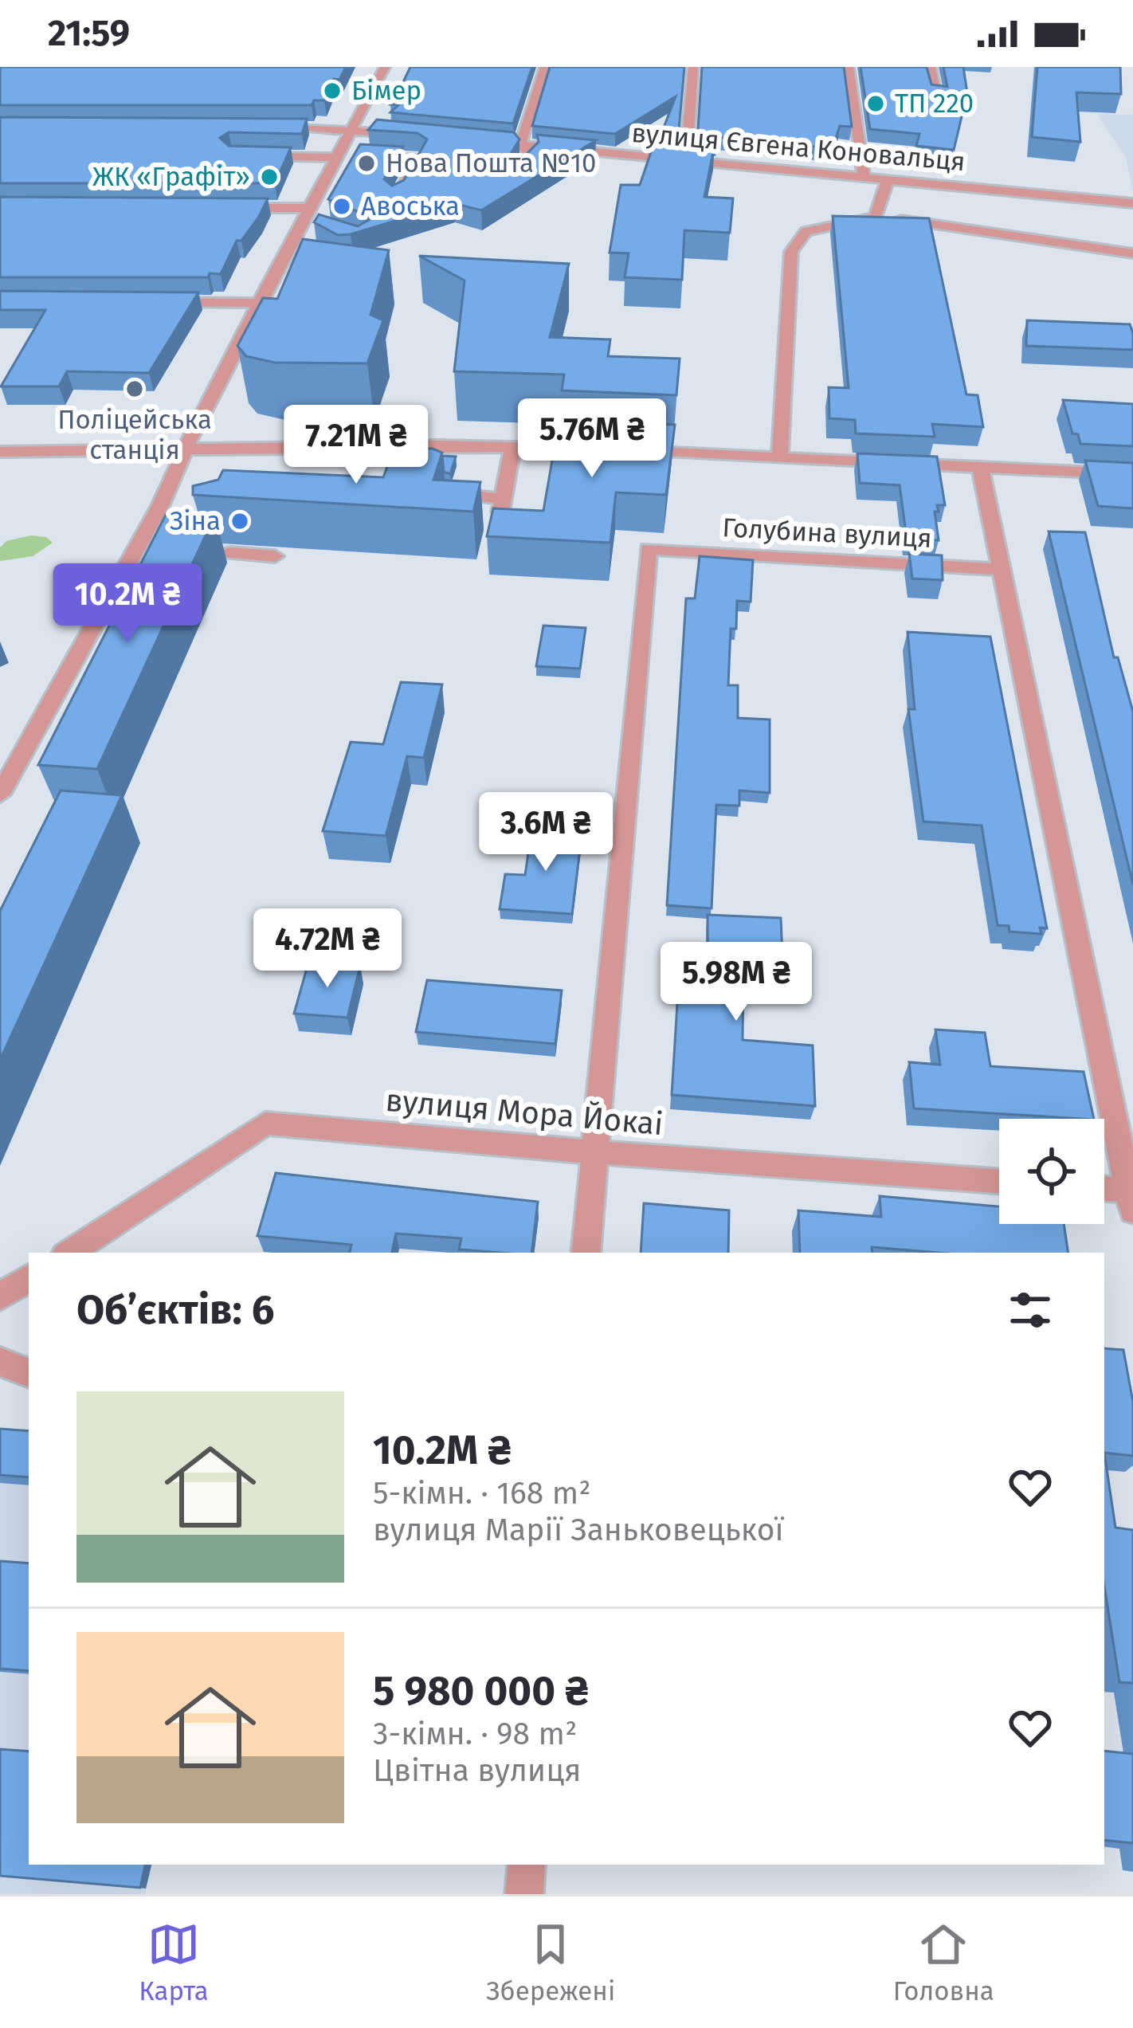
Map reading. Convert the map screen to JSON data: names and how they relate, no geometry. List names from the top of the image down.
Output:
{
  "streets": {
    "street": ["вулиця Євгена Коновальця", "Голубина вулиця", "вулиця Мора Йокаі"]
  },
  "crossings": [
    ["Голубина вулиця", "вулиця Мора Йокаі"]
  ],
  "places": [
    "Бімер",
    "ТП 220",
    "Нова Пошта №10",
    "ЖК «Графіт»",
    "Авоська",
    "Поліцейська станція",
    "Зіна"
  ],
  "page": {
    "status": "21:59",
    "price": [
      "5.76M ₴",
      "7.21M ₴",
      "10.2M ₴",
      "3.6M ₴",
      "4.72M ₴",
      "5.98M ₴"
    ],
    "heading": "Об’єктів: 6",
    "list": [
      {
        "name": "10.2M ₴",
        "note": "5-кімн. · 168 m² · вулиця Марії Заньковецької"
      },
      {
        "name": "5 980 000 ₴",
        "note": "3-кімн. · 98 m² · Цвітна вулиця"
      }
    ],
    "tabs": ["Карта", "Збережені", "Головна"]
  }
}
